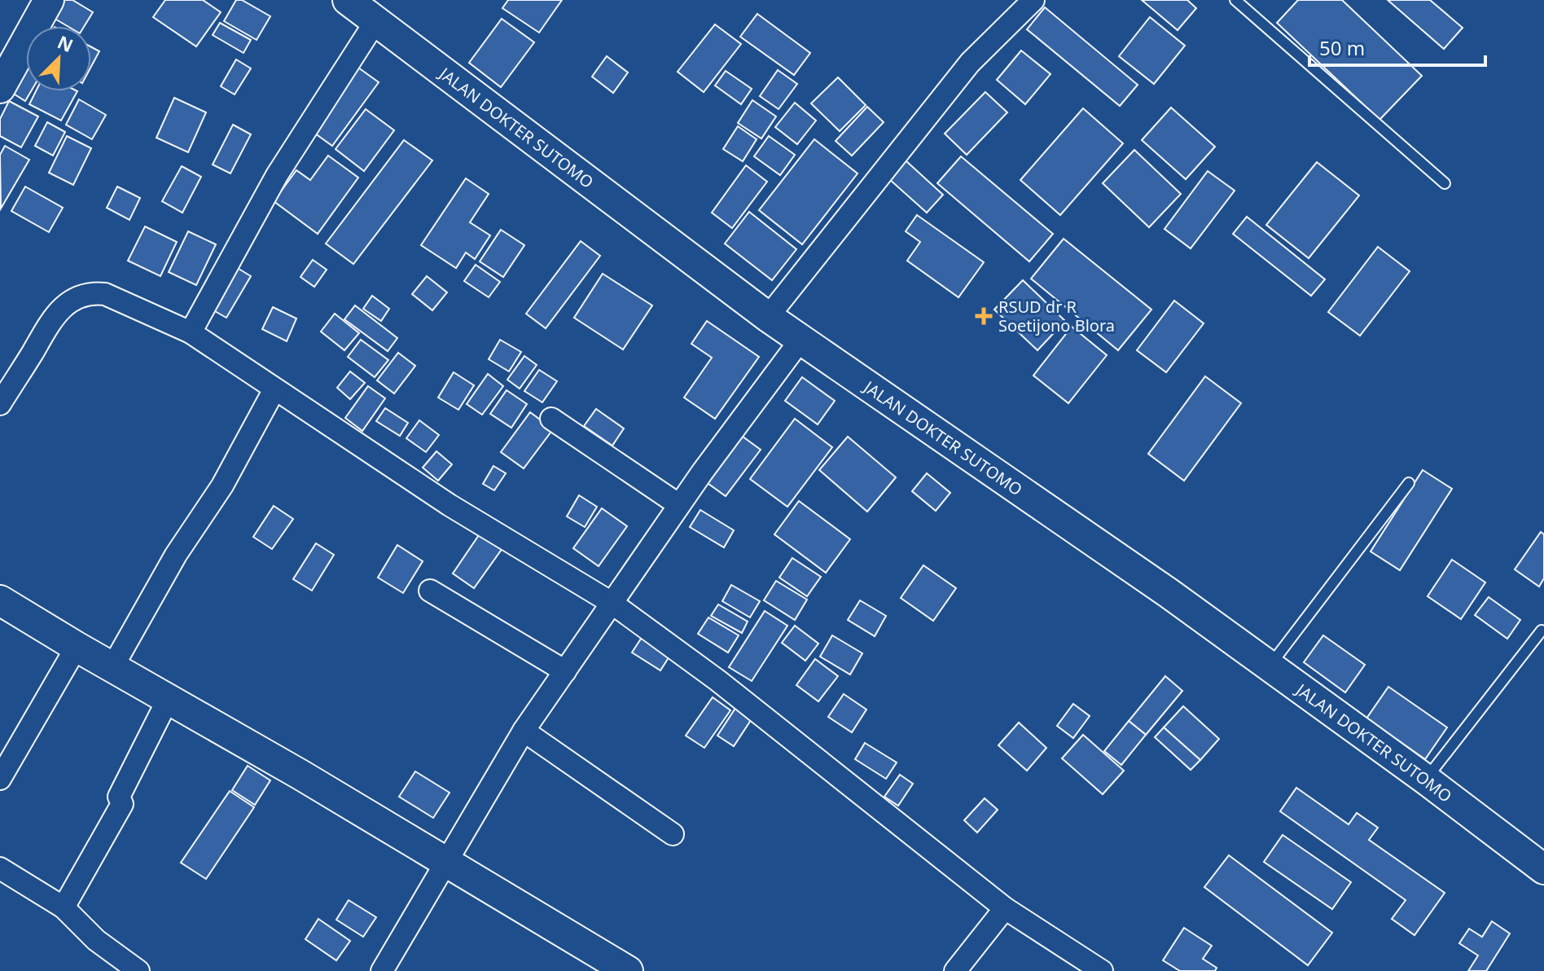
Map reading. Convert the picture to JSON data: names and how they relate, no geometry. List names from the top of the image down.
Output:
{
  "streets": {
    "main road": ["JALAN DOKTER SUTOMO"]
  },
  "places": {
    "health": ["RSUD dr R Soetijono Blora"]
  },
  "scale_bar": "50 m",
  "north": "top right"
}
